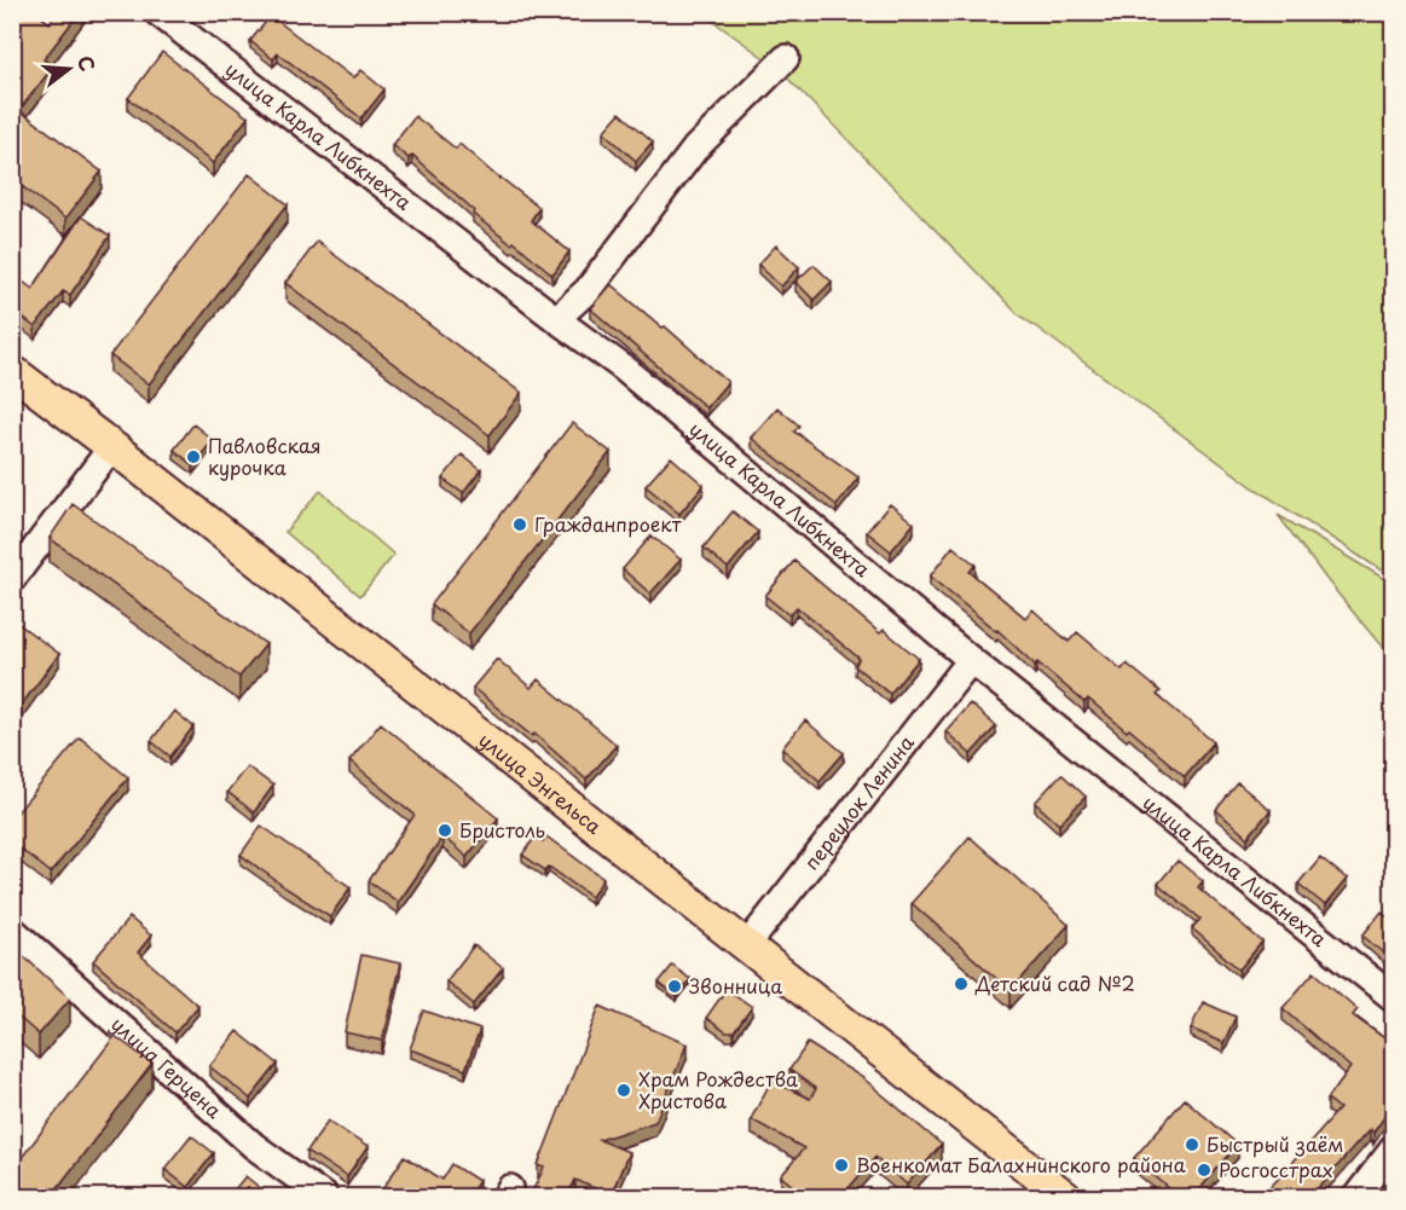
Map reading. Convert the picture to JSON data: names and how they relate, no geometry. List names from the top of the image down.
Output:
{
  "streets": {
    "main road": ["улица Энгельса"],
    "street": ["улица Карла Либкнехта", "переулок Ленина", "улица Герцена"]
  },
  "crossings": [
    ["улица Карла Либкнехта", "переулок Ленина"],
    ["улица Энгельса", "переулок Ленина"]
  ],
  "places": [
    "Павловская курочка",
    "Гражданпроект",
    "Бристоль",
    "Детский сад №2",
    "Звонница",
    "Храм Рождества Христова",
    "Быстрый заём",
    "Военкомат Балахнинского района",
    "Росгосстрах"
  ],
  "north": "right"
}
